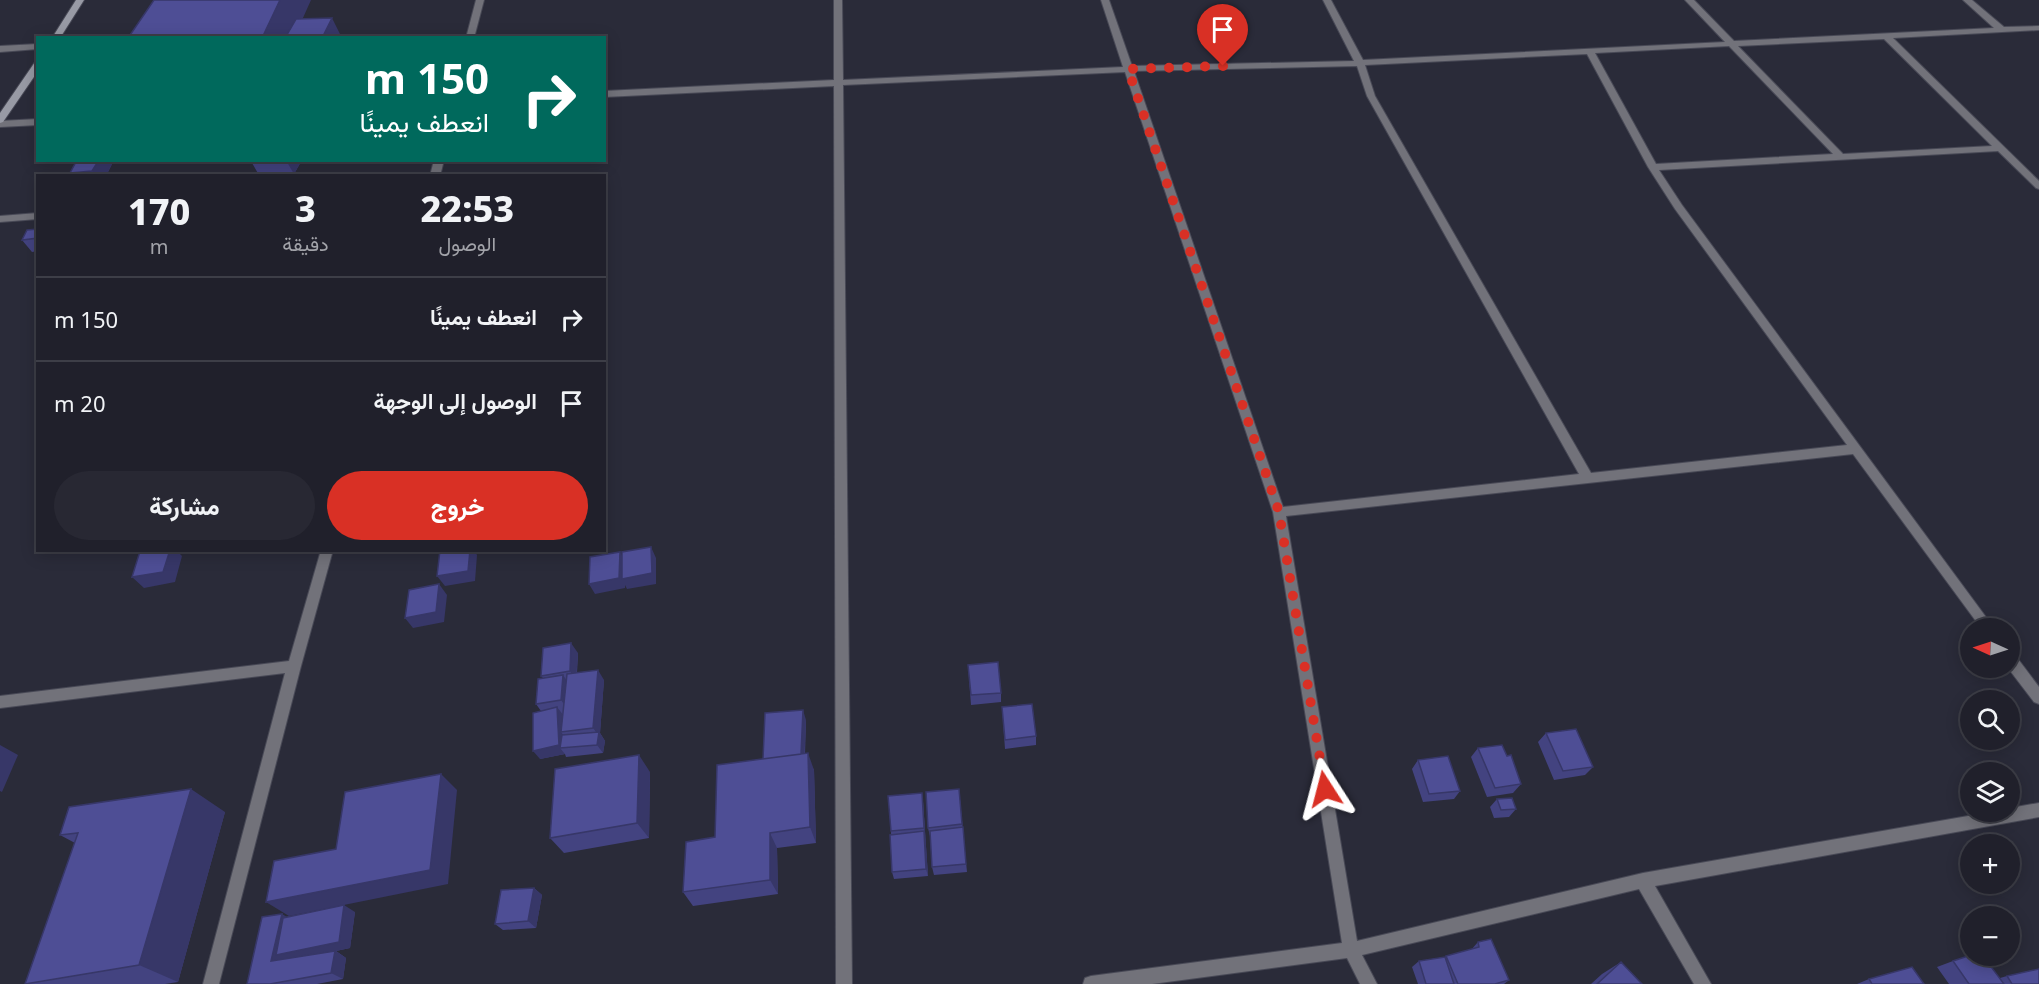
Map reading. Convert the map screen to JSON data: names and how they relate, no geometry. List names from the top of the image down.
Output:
{
  "north": "left",
  "page": {
    "turn": ["150 m", "انعطف يمينًا"],
    "eta": [
      "22:53",
      "الوصول",
      "3",
      "دقيقة",
      "170",
      "m"
    ],
    "list": [
      {
        "name": "انعطف يمينًا",
        "value": "150 m"
      },
      {
        "name": "الوصول إلى الوجهة",
        "value": "20 m"
      }
    ],
    "buttons": ["خروج", "مشاركة"],
    "map_buttons": ["+", "−"]
  }
}
